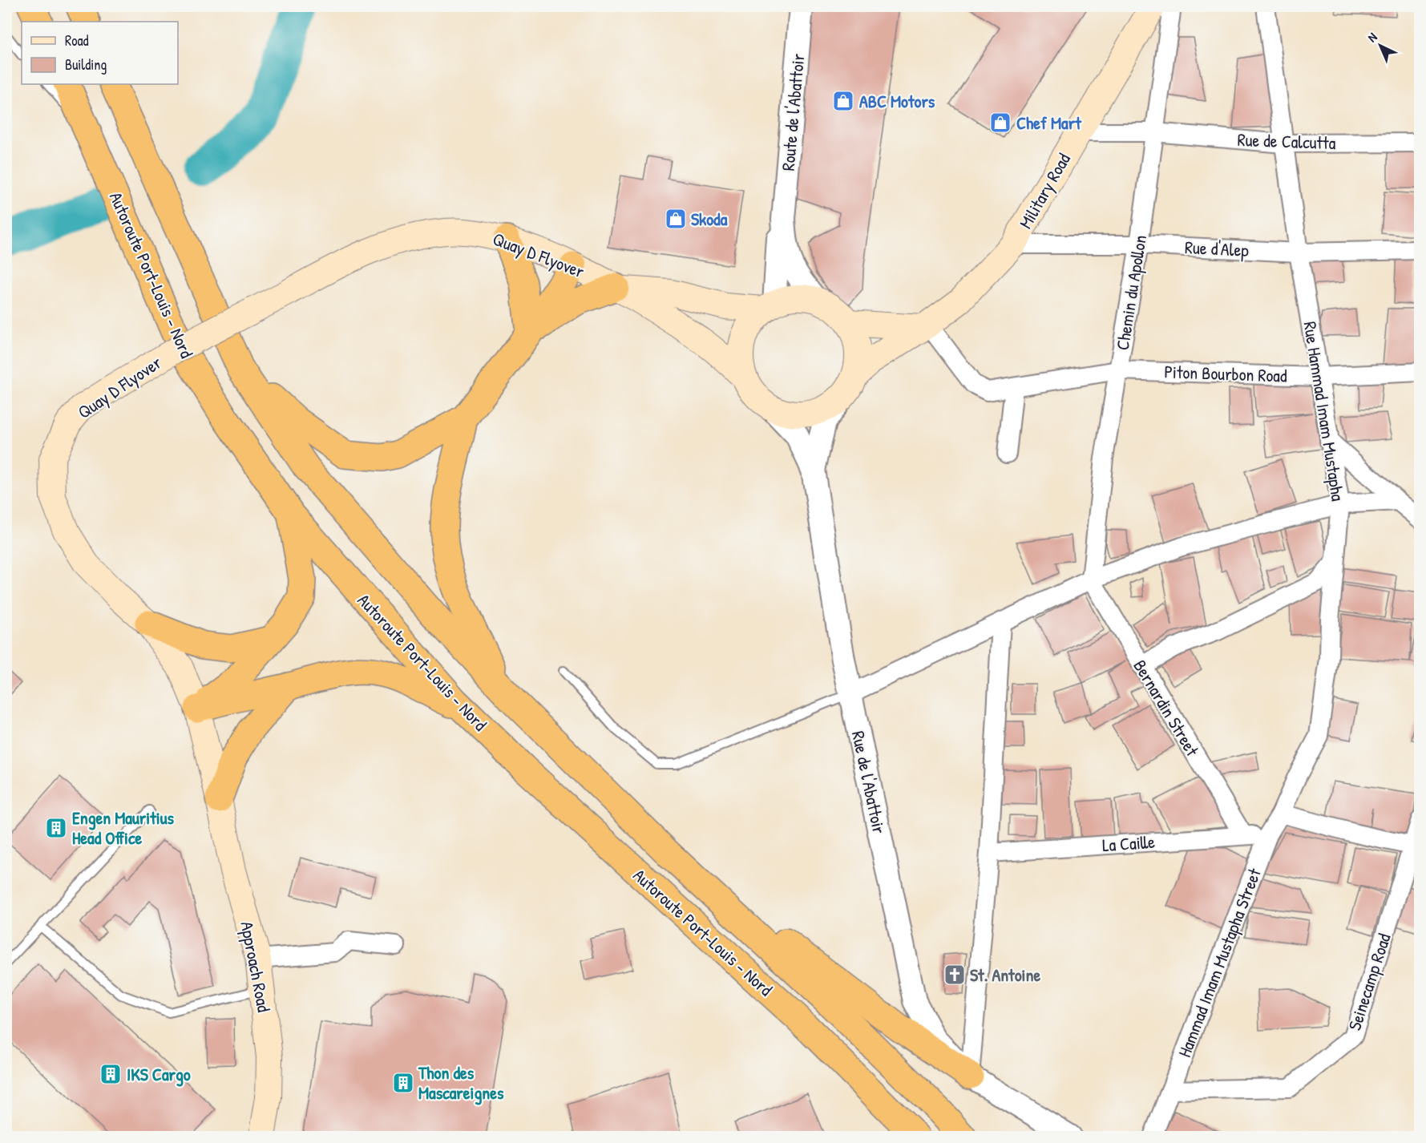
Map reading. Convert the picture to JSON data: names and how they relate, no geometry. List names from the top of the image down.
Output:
{
  "streets": {
    "highway": ["Autoroute Port-Louis - Nord"],
    "main road": ["Military Road", "Quay D Flyover", "Approach Road"],
    "street": [
      "Route de l'Abattoir",
      "Rue de Calcutta",
      "Rue d'Alep",
      "Chemin du Apollon",
      "Piton Bourbon Road",
      "Rue Hammad Imam Mustapha",
      "Bernardin Street",
      "Rue de l'Abattoir",
      "La Caille",
      "Hammad Imam Mustapha Street",
      "Seinecamp Road"
    ]
  },
  "crossings": [
    ["Route de l'Abattoir", "Military Road"],
    ["Route de l'Abattoir", "Quay D Flyover"],
    ["Route de l'Abattoir", "Rue de l'Abattoir"],
    ["Rue de Calcutta", "Military Road"],
    ["Rue de Calcutta", "Chemin du Apollon"],
    ["Rue de Calcutta", "Rue Hammad Imam Mustapha"],
    ["Military Road", "Rue d'Alep"],
    ["Military Road", "Quay D Flyover"],
    ["Military Road", "Piton Bourbon Road"],
    ["Military Road", "Rue de l'Abattoir"],
    ["Rue d'Alep", "Chemin du Apollon"],
    ["Rue d'Alep", "Rue Hammad Imam Mustapha"],
    ["Quay D Flyover", "Rue de l'Abattoir"],
    ["Quay D Flyover", "Approach Road"],
    ["Chemin du Apollon", "Piton Bourbon Road"],
    ["Chemin du Apollon", "Bernardin Street"],
    ["Piton Bourbon Road", "Rue Hammad Imam Mustapha"],
    ["Rue Hammad Imam Mustapha", "La Caille"],
    ["Rue Hammad Imam Mustapha", "Hammad Imam Mustapha Street"],
    ["Bernardin Street", "La Caille"],
    ["La Caille", "Hammad Imam Mustapha Street"],
    ["Hammad Imam Mustapha Street", "Seinecamp Road"]
  ],
  "places": {
    "shop": ["ABC Motors", "Chef Mart", "Skoda"],
    "building": ["Engen Mauritius Head Office", "IKS Cargo", "Thon des Mascareignes"],
    "church": ["St. Antoine"]
  },
  "legend": ["Road", "Building"],
  "north": "top left"
}
